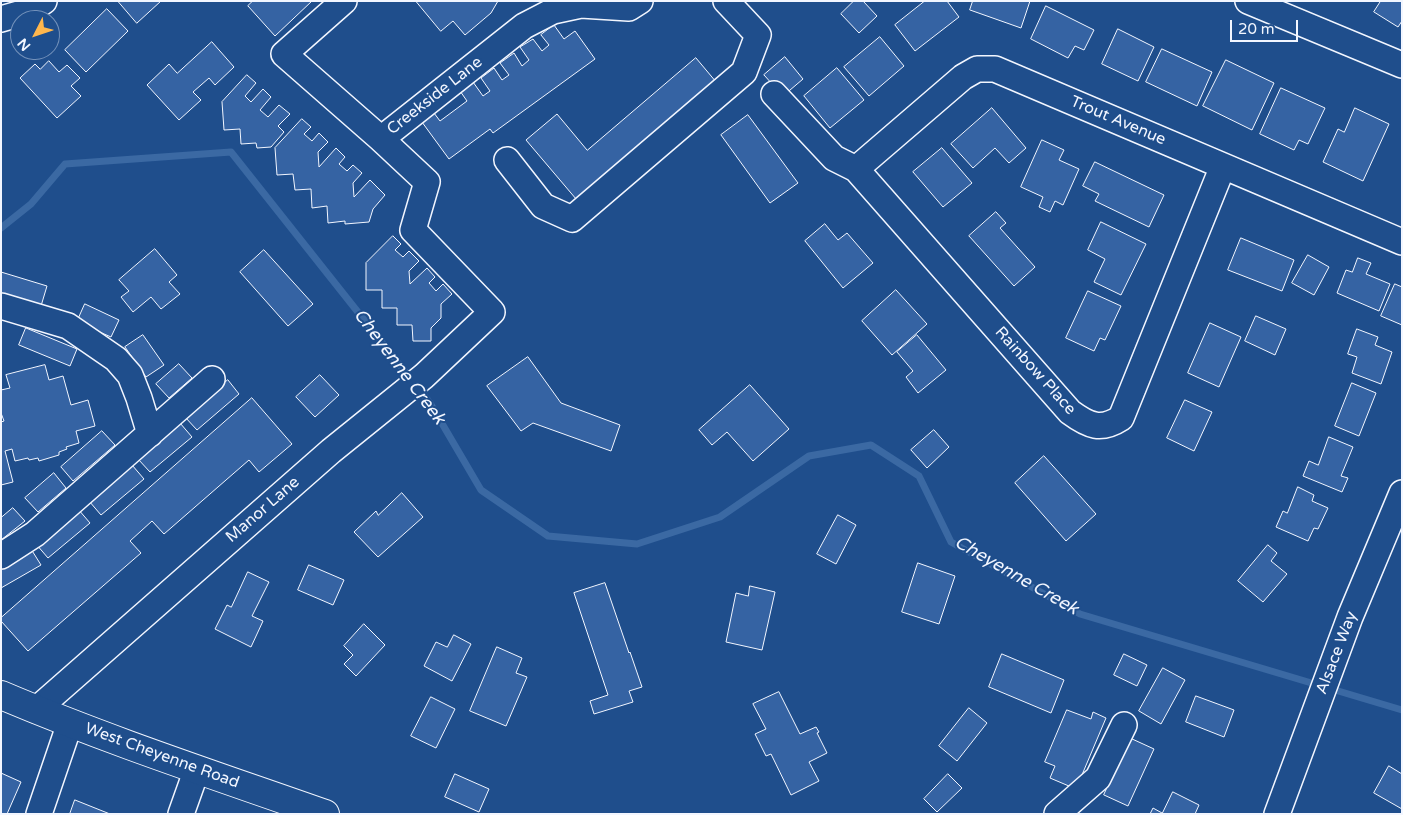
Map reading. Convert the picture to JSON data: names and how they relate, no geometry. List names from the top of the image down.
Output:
{
  "streets": {
    "main road": ["West Cheyenne Road"],
    "street": [
      "Creekside Lane",
      "Trout Avenue",
      "Rainbow Place",
      "Manor Lane",
      "Alsace Way"
    ]
  },
  "crossings": [
    ["Creekside Lane", "Manor Lane"],
    ["Trout Avenue", "Rainbow Place"],
    ["Manor Lane", "West Cheyenne Road"]
  ],
  "water": ["Cheyenne Creek"],
  "scale_bar": "20 m",
  "north": "bottom left"
}
